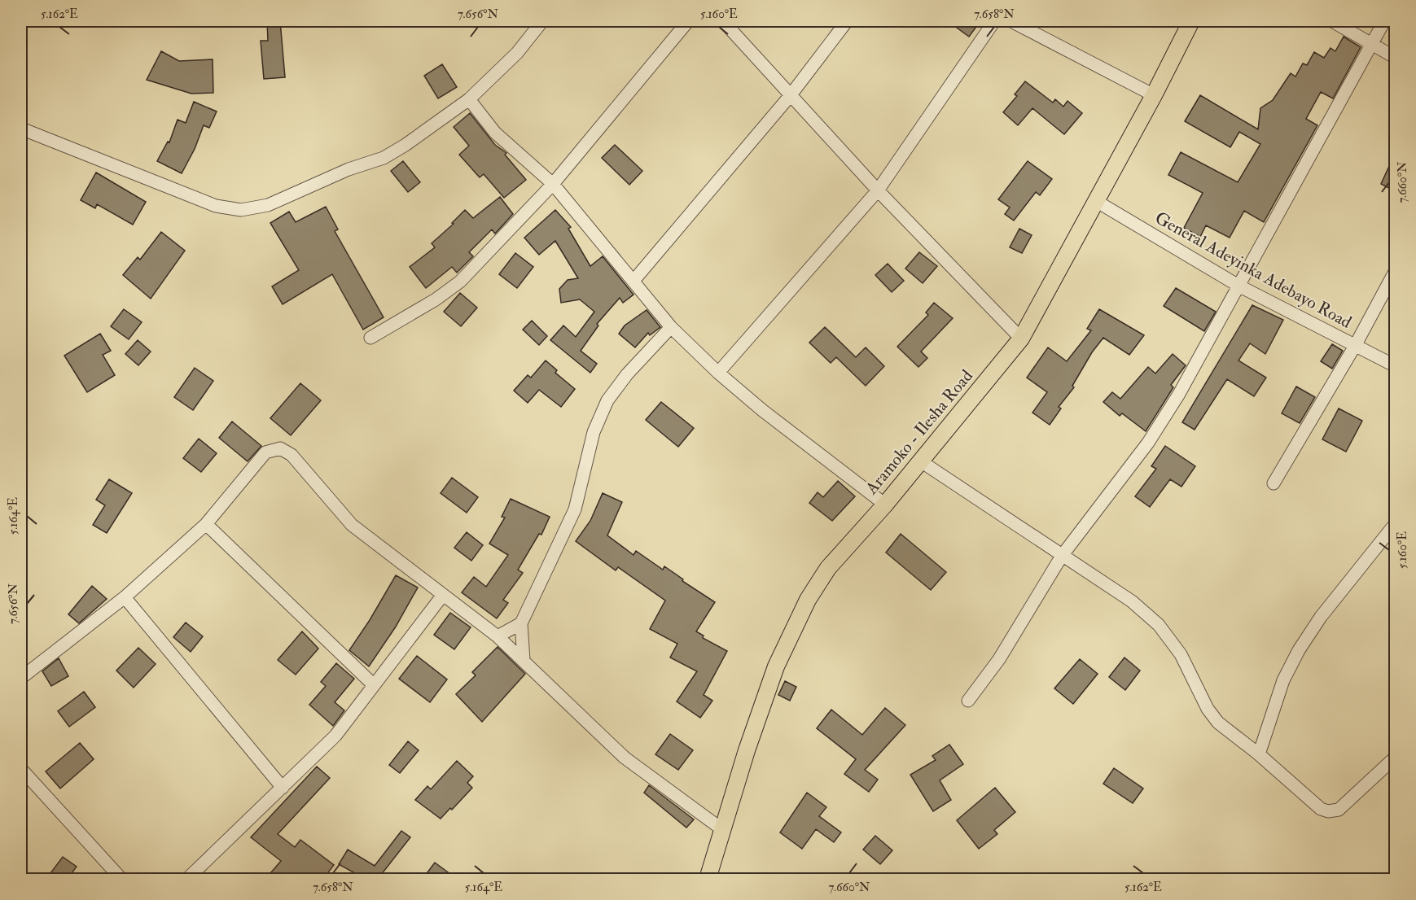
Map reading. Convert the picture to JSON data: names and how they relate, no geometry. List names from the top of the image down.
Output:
{
  "streets": {
    "main road": ["Aramoko - Ilesha Road"],
    "street": ["General Adeyinka Adebayo Road"]
  },
  "crossings": [
    ["General Adeyinka Adebayo Road", "Aramoko - Ilesha Road"]
  ],
  "coordinates": [
    "5.162°E",
    "7.656°N",
    "5.160°E",
    "7.658°N",
    "7.660°N",
    "5.164°E"
  ]
}
